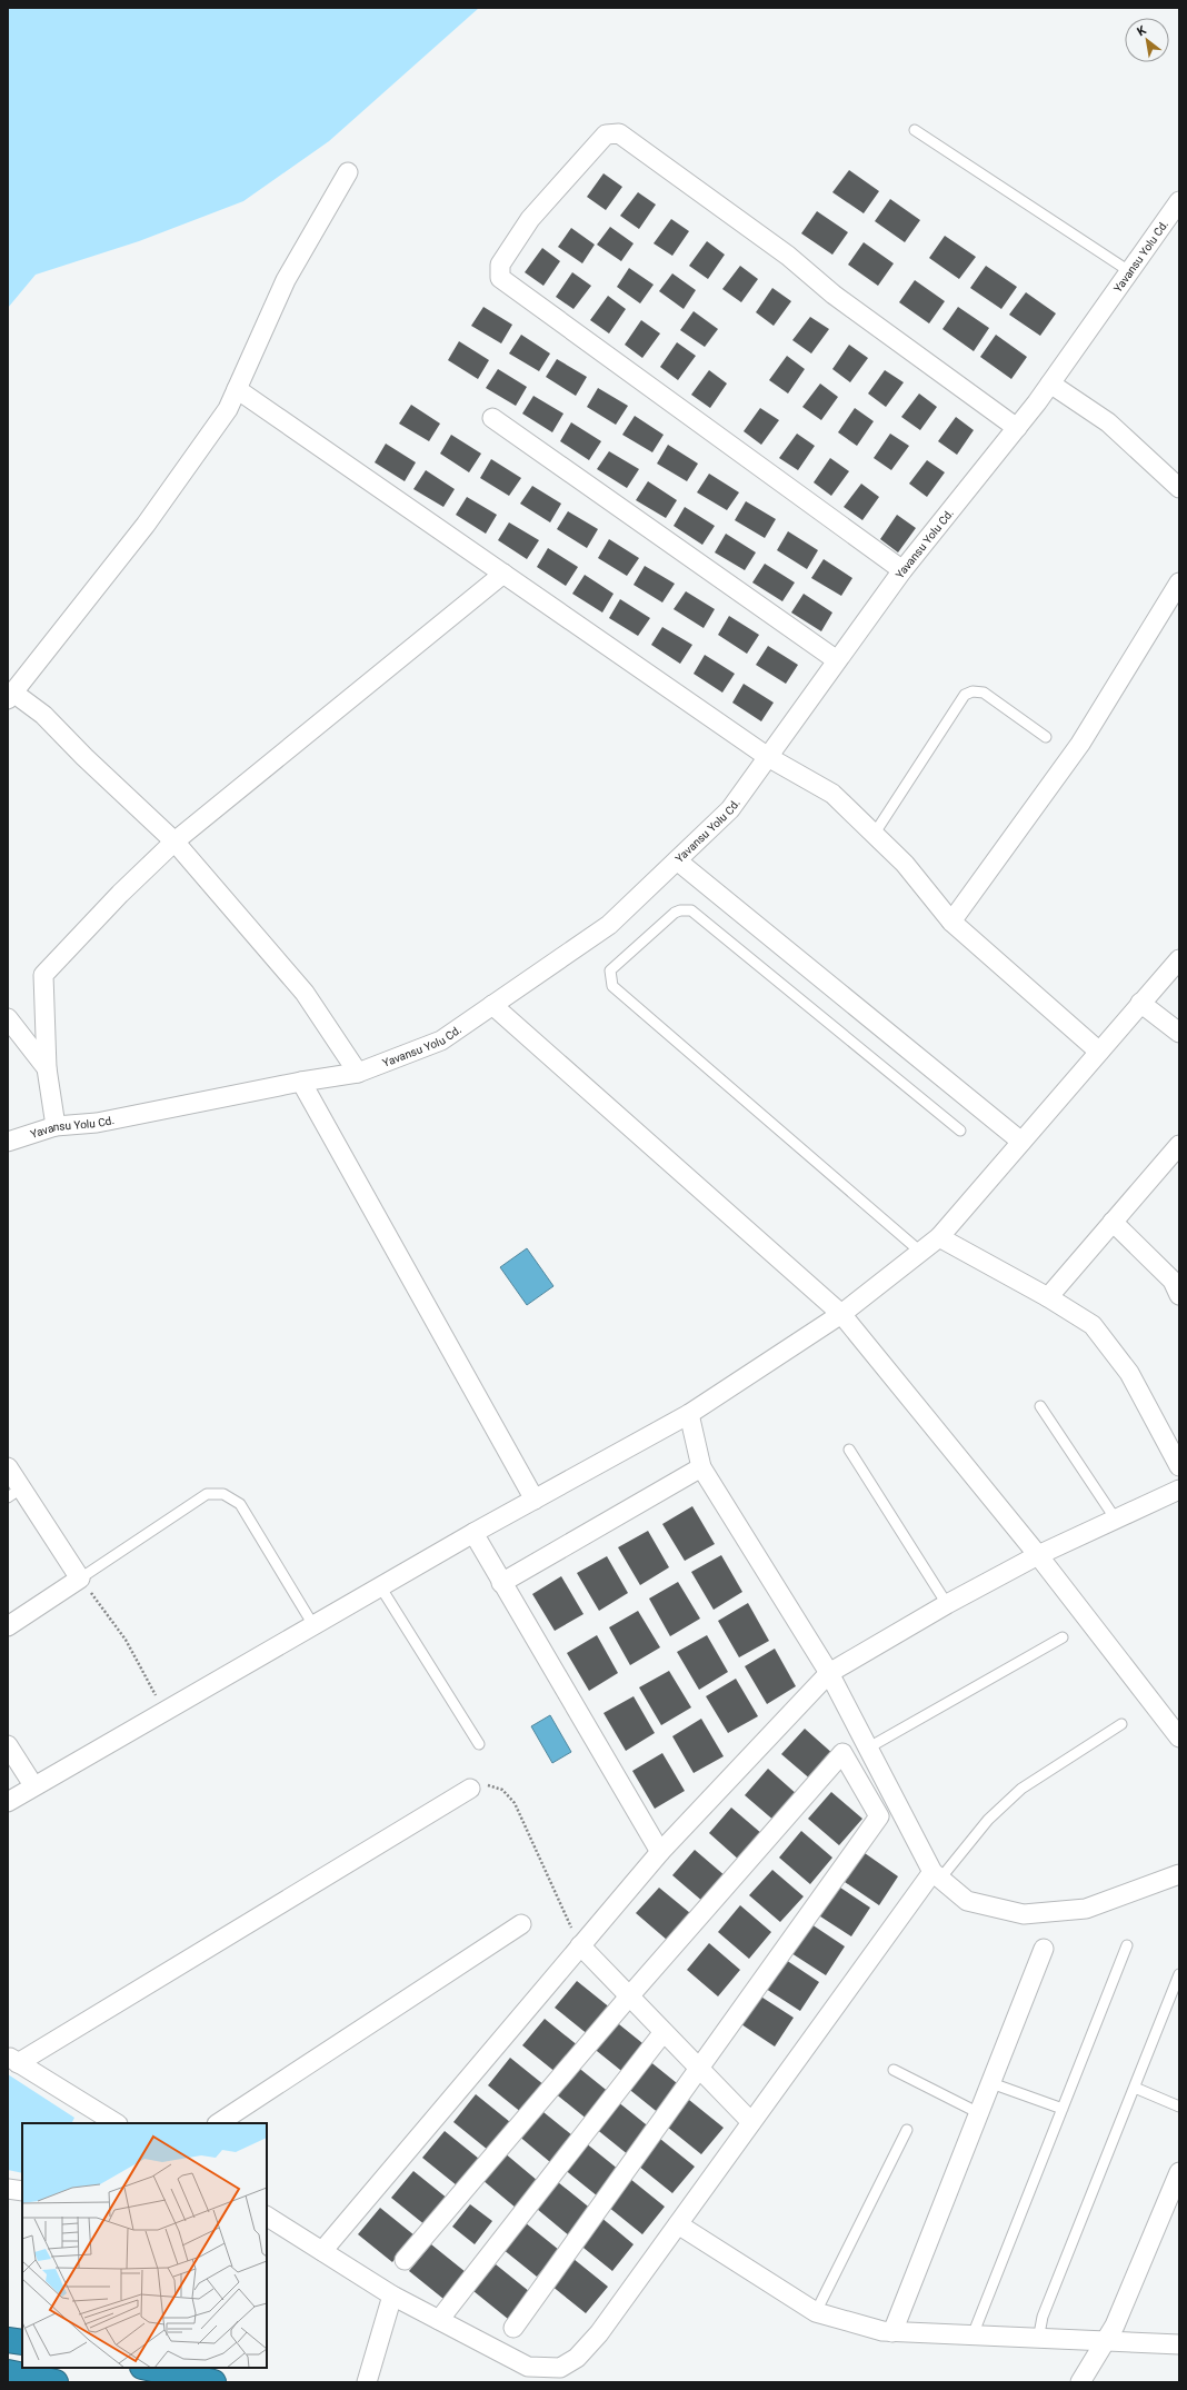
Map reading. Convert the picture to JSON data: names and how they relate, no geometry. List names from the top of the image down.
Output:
{
  "streets": {
    "street": ["Yavansu Yolu Cd."]
  },
  "north": "top left"
}
